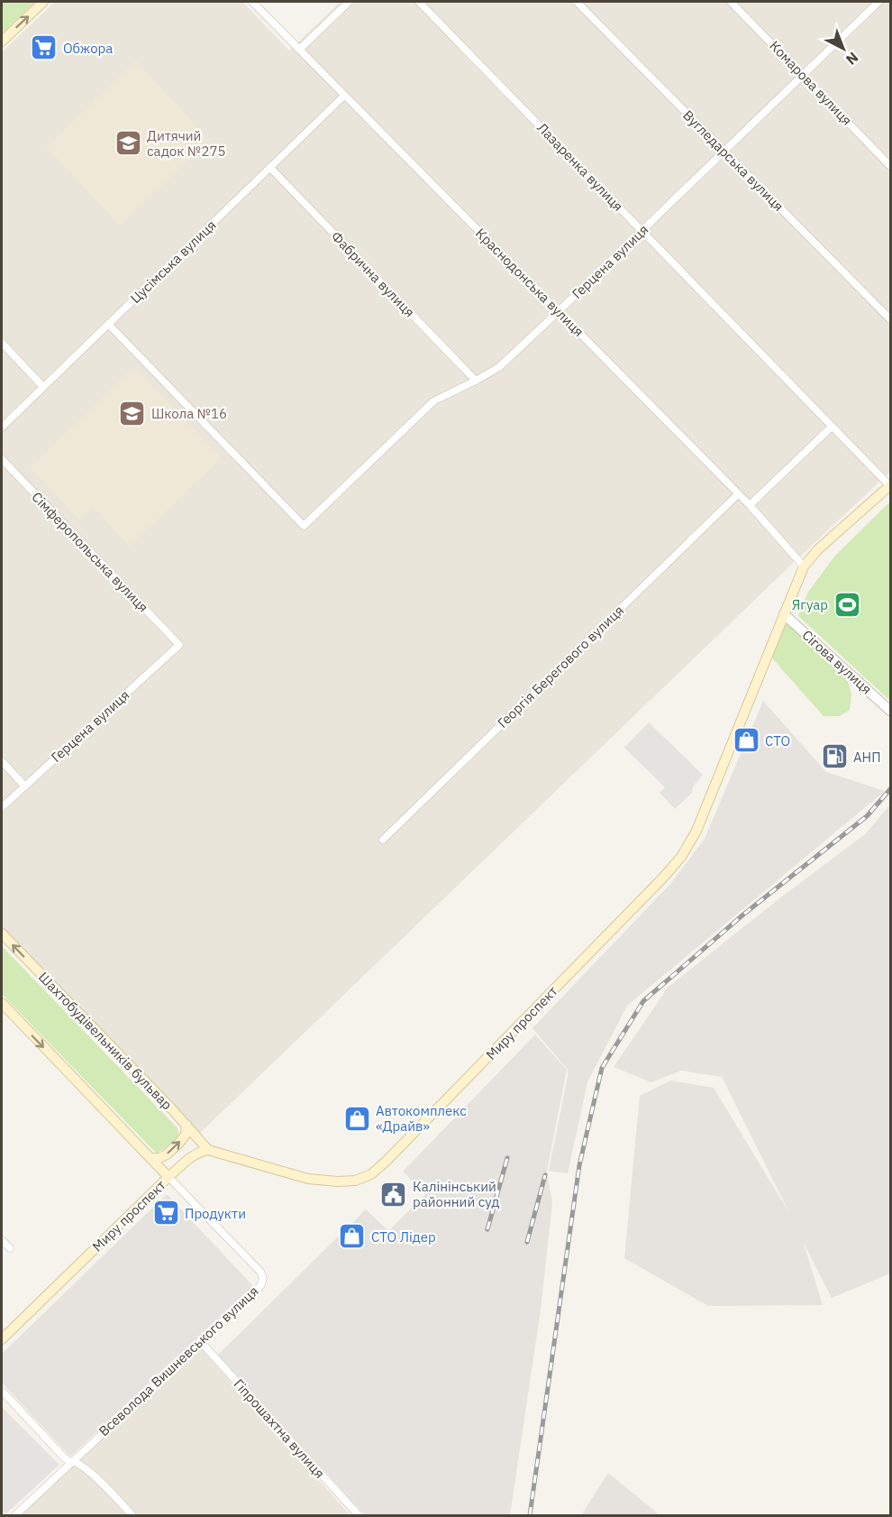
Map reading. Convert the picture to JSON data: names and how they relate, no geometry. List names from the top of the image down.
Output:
{
  "streets": {
    "main road": ["Миру проспект", "Шахтобудівельників бульвар"],
    "street": [
      "Комарова вулиця",
      "Вугледарська вулиця",
      "Лазаренка вулиця",
      "Цусімська вулиця",
      "Герцена вулиця",
      "Фабрична вулиця",
      "Краснодонська вулиця",
      "Сімферопольська вулиця",
      "Сігова вулиця",
      "Георгія Берегового вулиця",
      "Всеволода Вишневського вулиця",
      "Гіпрошахтна вулиця"
    ]
  },
  "crossings": [
    ["Комарова вулиця", "Герцена вулиця"],
    ["Вугледарська вулиця", "Герцена вулиця"],
    ["Лазаренка вулиця", "Герцена вулиця"],
    ["Лазаренка вулиця", "Миру проспект"],
    ["Цусімська вулиця", "Герцена вулиця"],
    ["Цусімська вулиця", "Фабрична вулиця"],
    ["Цусімська вулиця", "Краснодонська вулиця"],
    ["Герцена вулиця", "Фабрична вулиця"],
    ["Герцена вулиця", "Краснодонська вулиця"],
    ["Герцена вулиця", "Сімферопольська вулиця"],
    ["Краснодонська вулиця", "Георгія Берегового вулиця"],
    ["Краснодонська вулиця", "Миру проспект"],
    ["Сігова вулиця", "Миру проспект"],
    ["Миру проспект", "Шахтобудівельників бульвар"],
    ["Миру проспект", "Всеволода Вишневського вулиця"],
    ["Всеволода Вишневського вулиця", "Гіпрошахтна вулиця"]
  ],
  "places": {
    "supermarket": ["Обжора", "Продукти"],
    "school or university": ["Дитячий садок №275", "Школа №16"],
    "sports": ["Ягуар"],
    "shop": ["СТО", "Автокомплекс «Драйв»", "СТО Лідер"],
    "fuel station": ["АНП"],
    "public building": ["Калінінський районний суд"]
  },
  "north": "bottom right"
}
